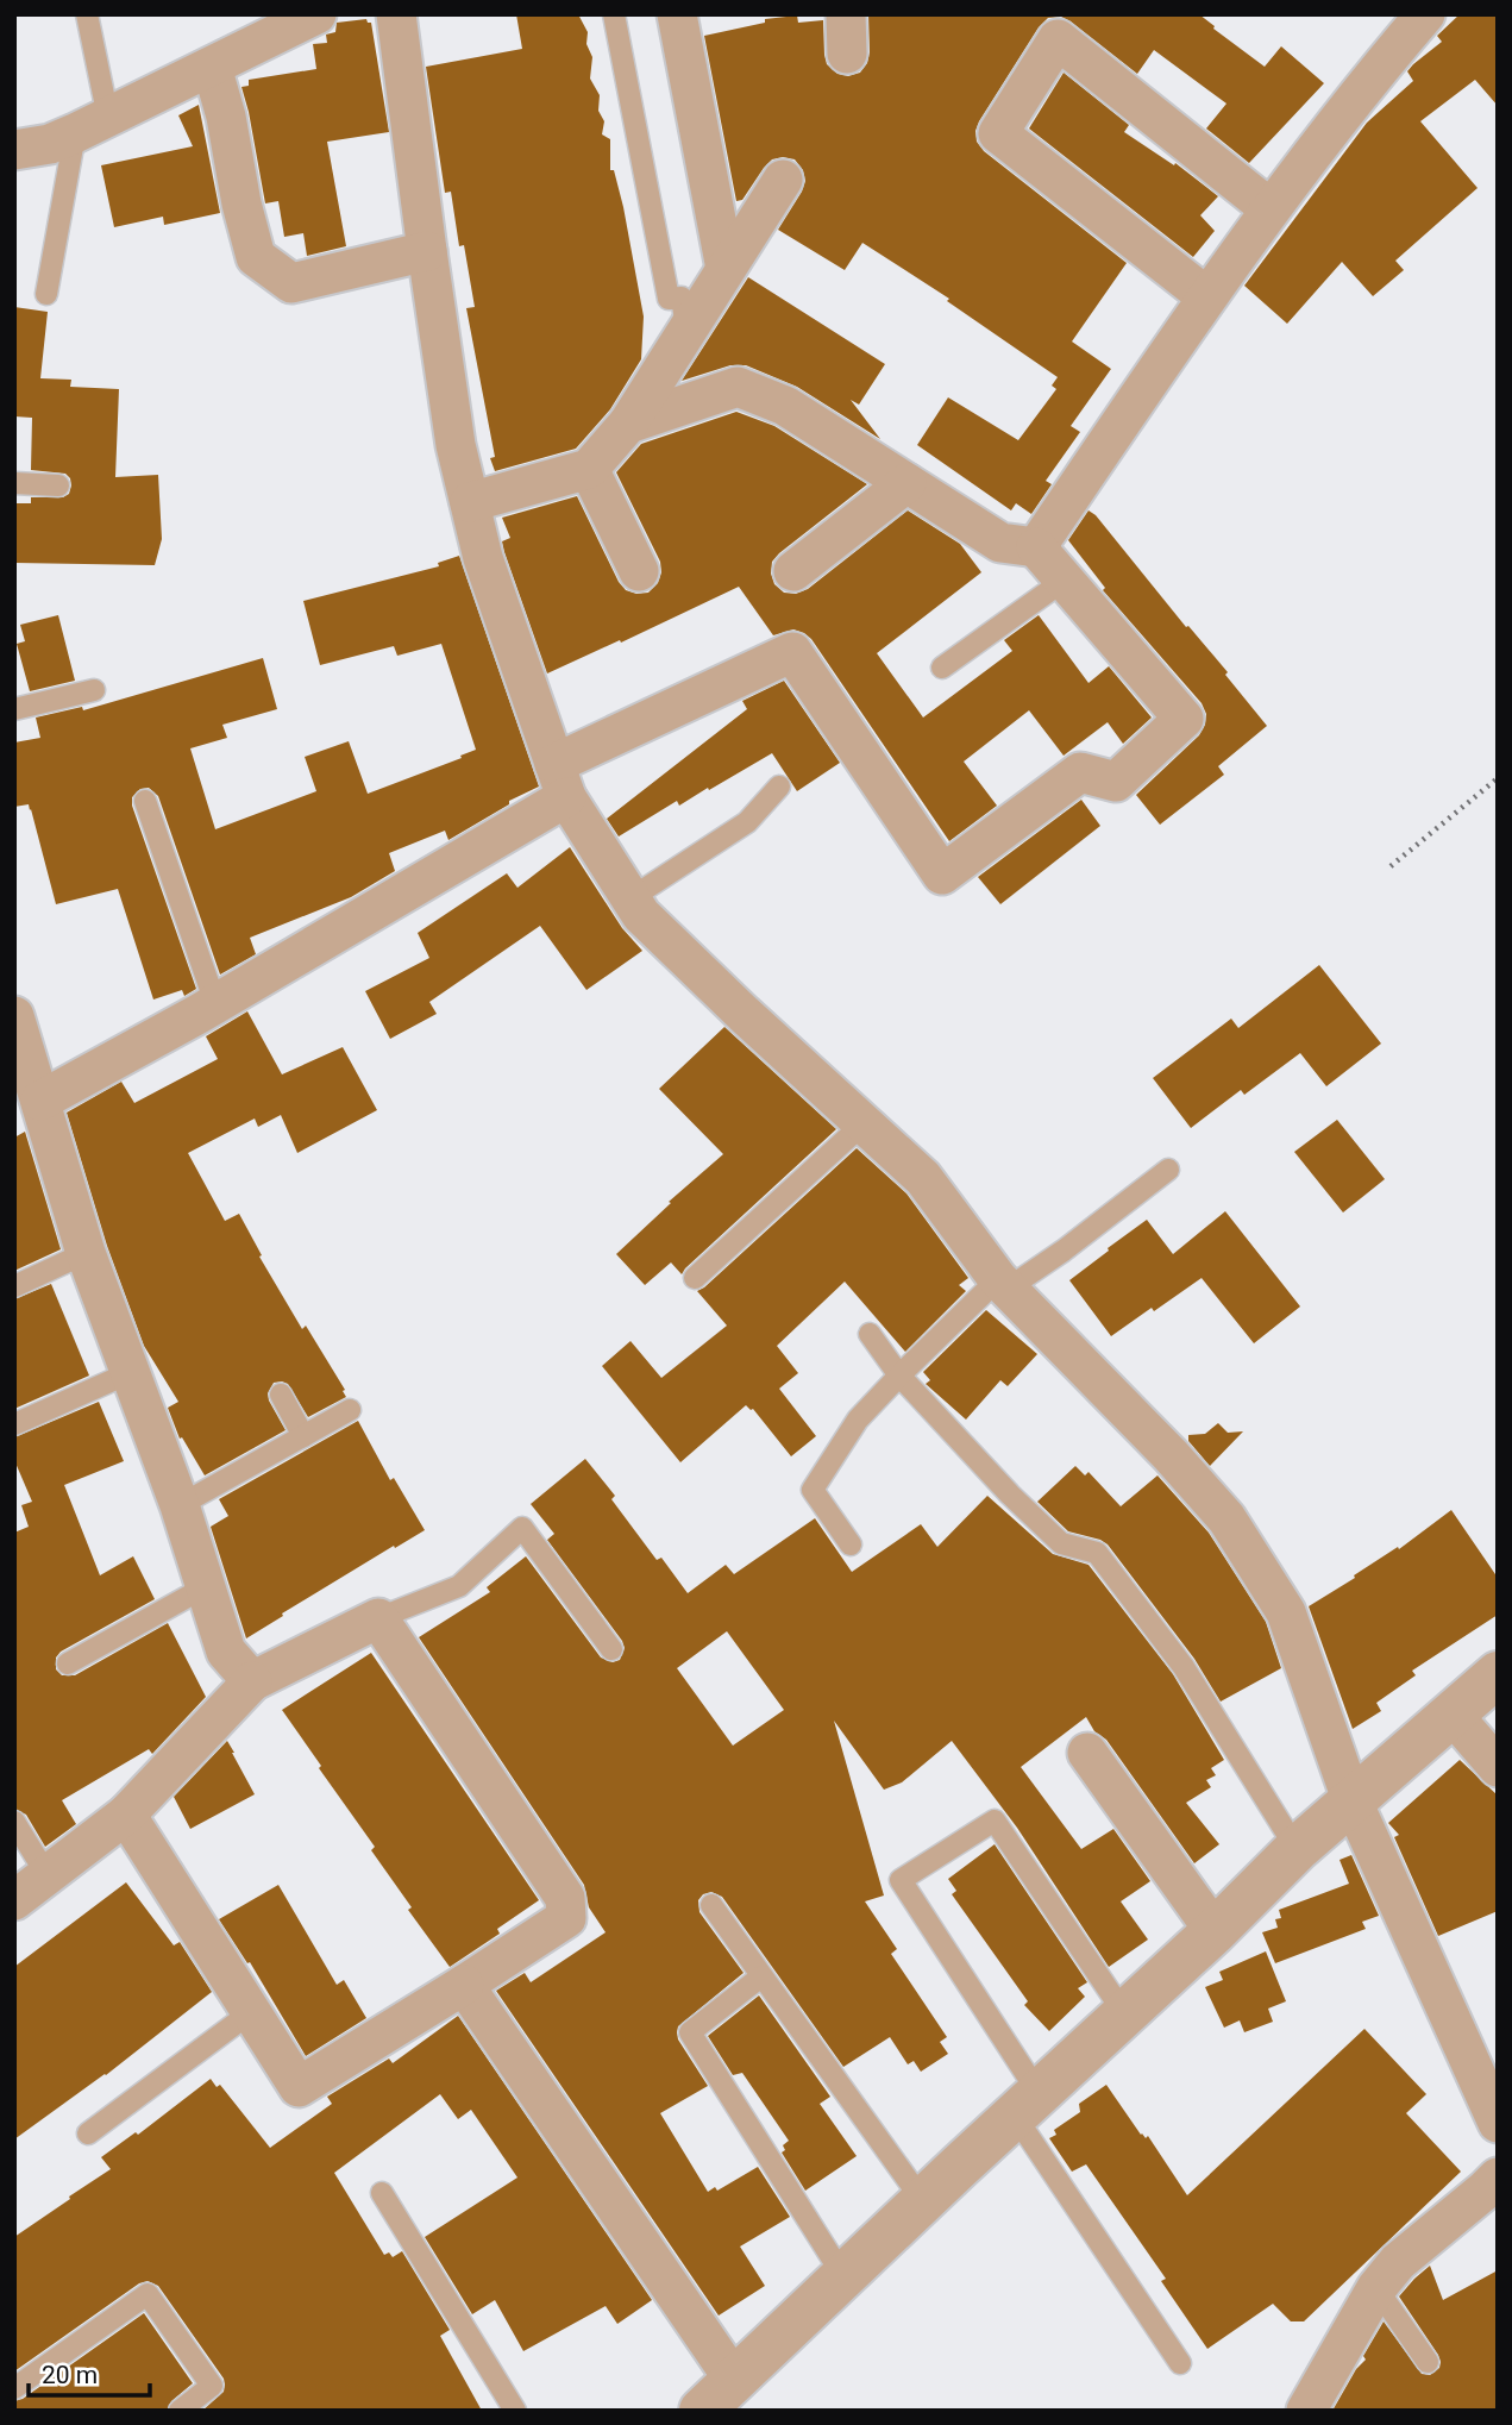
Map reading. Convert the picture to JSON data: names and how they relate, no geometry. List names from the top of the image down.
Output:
{
  "scale_bar": "20 m"
}
